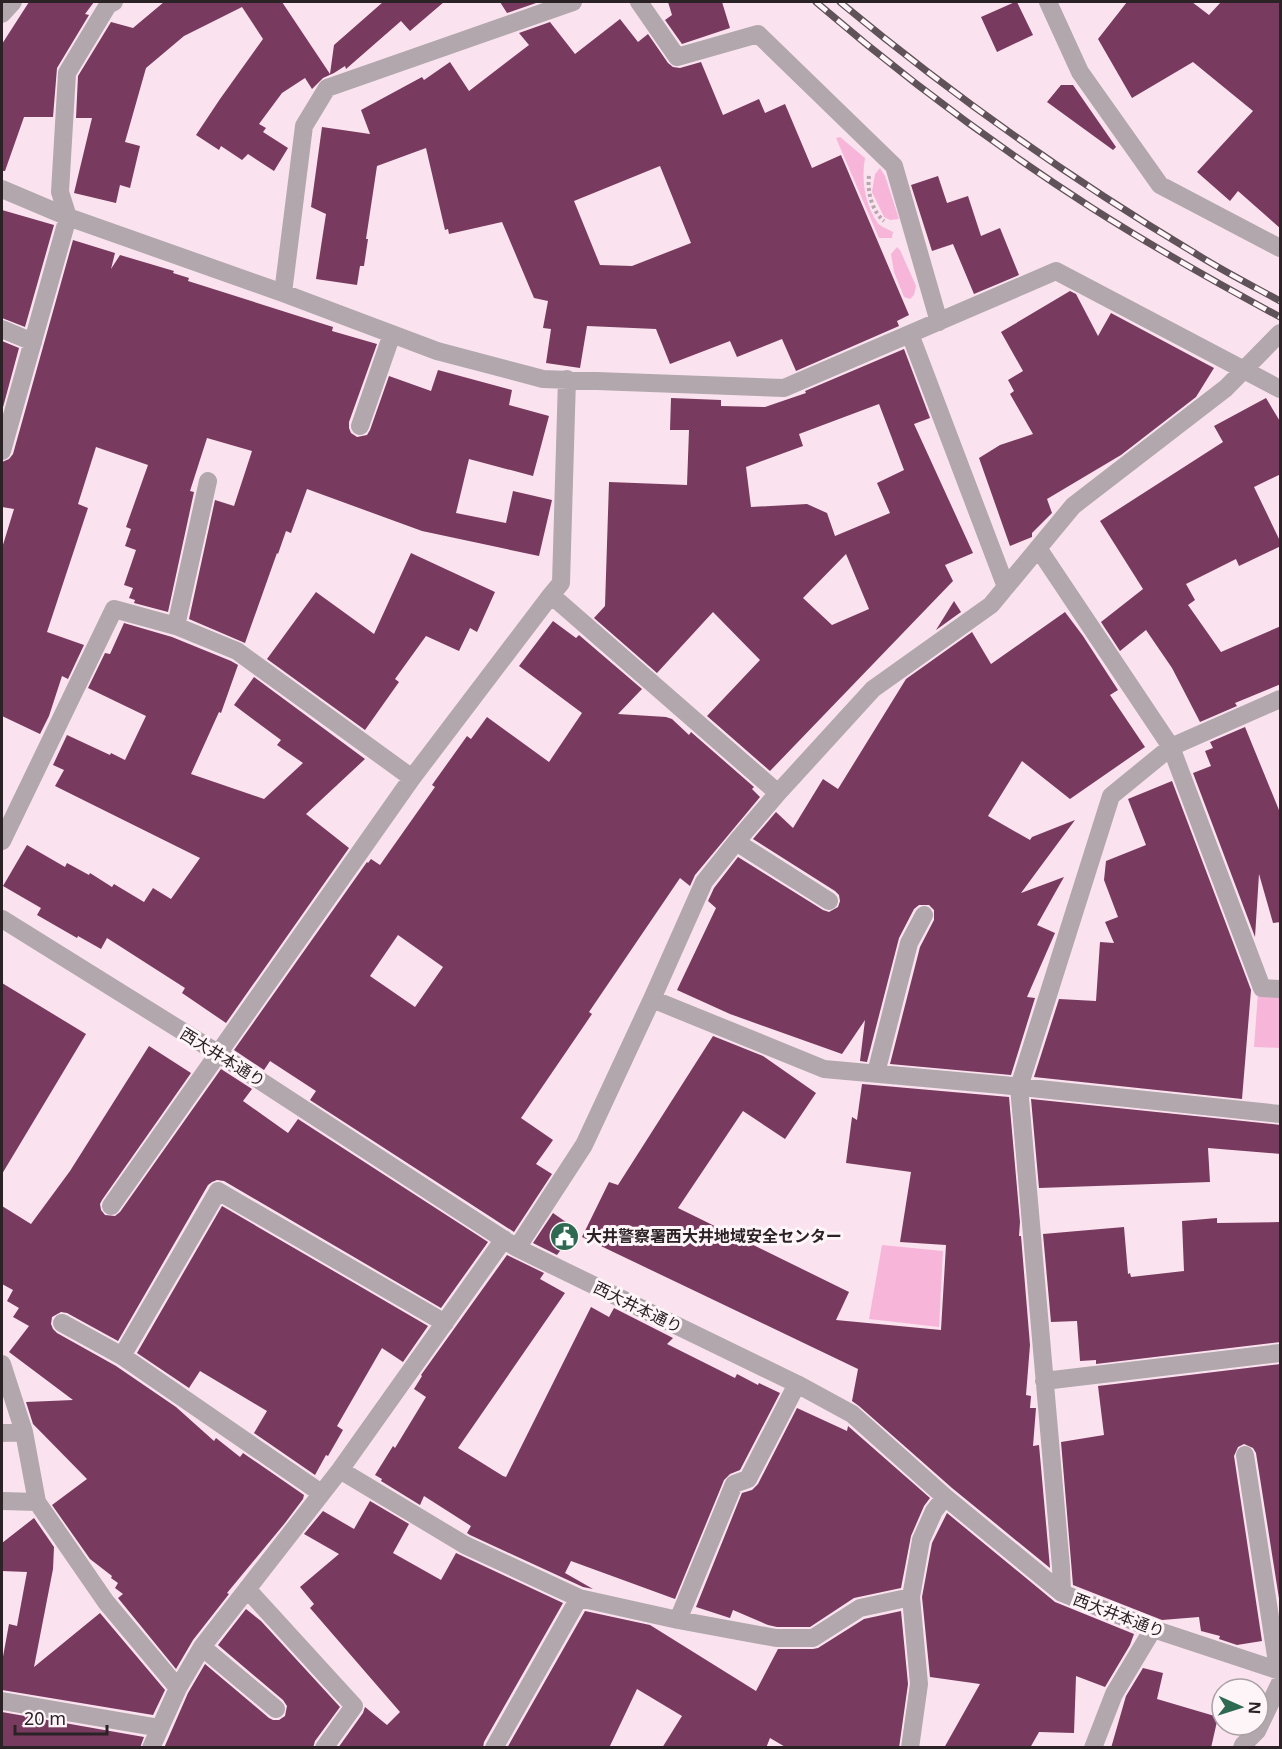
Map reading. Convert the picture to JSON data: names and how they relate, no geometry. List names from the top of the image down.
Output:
{
  "streets": {
    "street": ["西大井本通り"]
  },
  "places": {
    "public building": ["大井警察署西大井地域安全センター"]
  },
  "scale_bar": "20 m",
  "north": "right"
}
